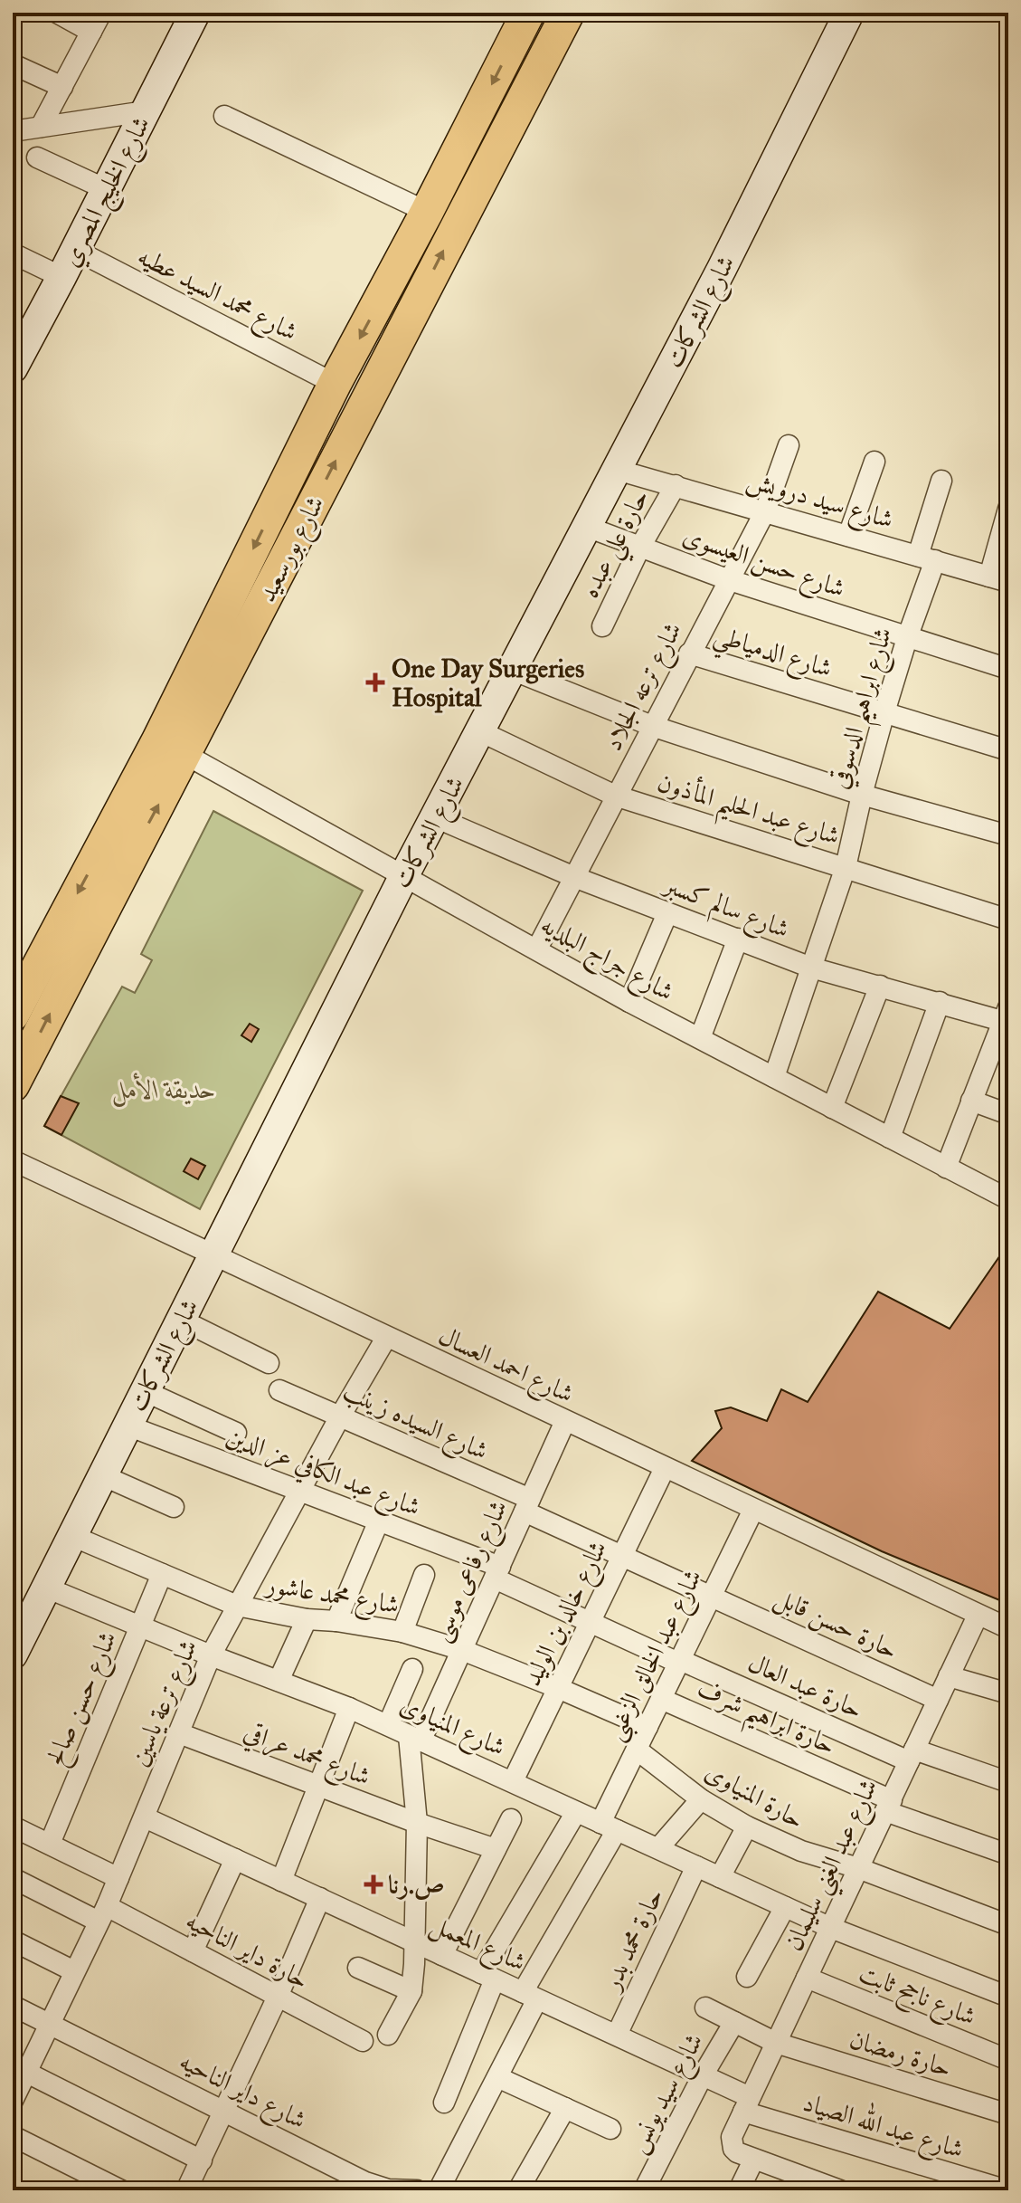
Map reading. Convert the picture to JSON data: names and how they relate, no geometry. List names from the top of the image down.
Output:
{
  "streets": {
    "main road": ["شارع الخليج المصري", "شارع الشركات", "شارع بورسعيد"],
    "street": [
      "شارع محمد السيد عطيه",
      "شارع سيد درويش",
      "حارة علي عبده",
      "شارع حسن العيسوى",
      "شارع الدمياطي",
      "شارع ترعه الجلاد",
      "شارع ابراهيم الدسوقي",
      "شارع عبد الحليم المأذون",
      "شارع سالم كسبر",
      "شارع جراج البلديه",
      "شارع احمد العسال",
      "شارع السيده زينب",
      "شارع عبد الكافي عز الدين",
      "شارع رفاعى موسى",
      "شارع محمد عاشور",
      "شارع خالد بن الوليد",
      "حارة حسن قابل",
      "شارع عبد الخالق الزغبى",
      "حارة عبد العال",
      "شارع حسن صالح",
      "شارع ترعة ياسين",
      "حارة ابراهيم شرف",
      "شارع المنياوى",
      "شارع محمد عراقي",
      "حارة المنياوى",
      "شارع عبد الغني سليمان",
      "حارة محمد بدر",
      "شارع المعمل",
      "حارة داير الناحيه",
      "شارع ناجح ثابت",
      "حارة رمضان",
      "شارع داير الناحيه",
      "شارع سيد يونس",
      "شارع عبد الله الصياد"
    ]
  },
  "crossings": [
    ["شارع الخليج المصري", "شارع محمد السيد عطيه"],
    ["شارع محمد السيد عطيه", "شارع بورسعيد"],
    ["شارع الشركات", "شارع سيد درويش"],
    ["شارع الشركات", "شارع حسن العيسوى"],
    ["شارع الشركات", "شارع عبد الحليم المأذون"],
    ["شارع الشركات", "شارع سالم كسبر"],
    ["شارع الشركات", "شارع جراج البلديه"],
    ["شارع الشركات", "شارع احمد العسال"],
    ["شارع الشركات", "شارع عبد الكافي عز الدين"],
    ["شارع الشركات", "شارع محمد عاشور"],
    ["شارع الشركات", "شارع المنياوى"],
    ["شارع سيد درويش", "حارة علي عبده"],
    ["شارع سيد درويش", "شارع ترعه الجلاد"],
    ["شارع سيد درويش", "شارع ابراهيم الدسوقي"],
    ["حارة علي عبده", "شارع حسن العيسوى"],
    ["شارع بورسعيد", "شارع جراج البلديه"],
    ["شارع حسن العيسوى", "شارع ترعه الجلاد"],
    ["شارع حسن العيسوى", "شارع ابراهيم الدسوقي"],
    ["شارع الدمياطي", "شارع ترعه الجلاد"],
    ["شارع الدمياطي", "شارع ابراهيم الدسوقي"],
    ["شارع ترعه الجلاد", "شارع عبد الحليم المأذون"],
    ["شارع ترعه الجلاد", "شارع سالم كسبر"],
    ["شارع ترعه الجلاد", "شارع جراج البلديه"],
    ["شارع ابراهيم الدسوقي", "شارع عبد الحليم المأذون"],
    ["شارع ابراهيم الدسوقي", "شارع سالم كسبر"],
    ["شارع ابراهيم الدسوقي", "شارع جراج البلديه"],
    ["شارع احمد العسال", "شارع رفاعى موسى"],
    ["شارع احمد العسال", "شارع خالد بن الوليد"],
    ["شارع احمد العسال", "شارع عبد الخالق الزغبى"],
    ["شارع احمد العسال", "شارع ترعة ياسين"],
    ["شارع احمد العسال", "شارع عبد الغني سليمان"],
    ["شارع السيده زينب", "شارع رفاعى موسى"],
    ["شارع السيده زينب", "شارع خالد بن الوليد"],
    ["شارع السيده زينب", "حارة حسن قابل"],
    ["شارع السيده زينب", "شارع ترعة ياسين"],
    ["شارع عبد الكافي عز الدين", "شارع رفاعى موسى"],
    ["شارع عبد الكافي عز الدين", "شارع خالد بن الوليد"],
    ["شارع عبد الكافي عز الدين", "حارة عبد العال"],
    ["شارع عبد الكافي عز الدين", "شارع ترعة ياسين"],
    ["شارع رفاعى موسى", "شارع محمد عاشور"],
    ["شارع رفاعى موسى", "شارع المنياوى"],
    ["شارع محمد عاشور", "شارع خالد بن الوليد"],
    ["شارع محمد عاشور", "شارع عبد الخالق الزغبى"],
    ["شارع محمد عاشور", "شارع حسن صالح"],
    ["شارع محمد عاشور", "شارع ترعة ياسين"],
    ["شارع خالد بن الوليد", "حارة حسن قابل"],
    ["شارع خالد بن الوليد", "حارة عبد العال"],
    ["شارع خالد بن الوليد", "شارع المنياوى"],
    ["حارة حسن قابل", "شارع عبد الخالق الزغبى"],
    ["حارة حسن قابل", "شارع عبد الغني سليمان"],
    ["شارع عبد الخالق الزغبى", "حارة عبد العال"],
    ["شارع عبد الخالق الزغبى", "حارة ابراهيم شرف"],
    ["شارع عبد الخالق الزغبى", "شارع المنياوى"],
    ["شارع عبد الخالق الزغبى", "حارة المنياوى"],
    ["شارع عبد الخالق الزغبى", "شارع المعمل"],
    ["حارة عبد العال", "شارع عبد الغني سليمان"],
    ["شارع حسن صالح", "شارع المنياوى"],
    ["شارع ترعة ياسين", "شارع المنياوى"],
    ["شارع ترعة ياسين", "شارع محمد عراقي"],
    ["شارع ترعة ياسين", "شارع المعمل"],
    ["شارع ترعة ياسين", "حارة داير الناحيه"],
    ["شارع ترعة ياسين", "شارع داير الناحيه"],
    ["حارة ابراهيم شرف", "شارع عبد الغني سليمان"],
    ["شارع المنياوى", "شارع عبد الغني سليمان"],
    ["شارع المنياوى", "حارة محمد بدر"],
    ["حارة المنياوى", "شارع عبد الغني سليمان"],
    ["شارع عبد الغني سليمان", "شارع المعمل"],
    ["شارع عبد الغني سليمان", "شارع ناجح ثابت"],
    ["شارع عبد الغني سليمان", "حارة رمضان"],
    ["شارع عبد الغني سليمان", "شارع عبد الله الصياد"],
    ["حارة محمد بدر", "شارع المعمل"],
    ["شارع المعمل", "شارع سيد يونس"],
    ["شارع المعمل", "شارع عبد الله الصياد"],
    ["حارة رمضان", "شارع سيد يونس"]
  ],
  "parks": ["حديقة الأمل"],
  "places": {
    "health": ["One Day Surgeries Hospital", "ص.رنا"]
  }
}
